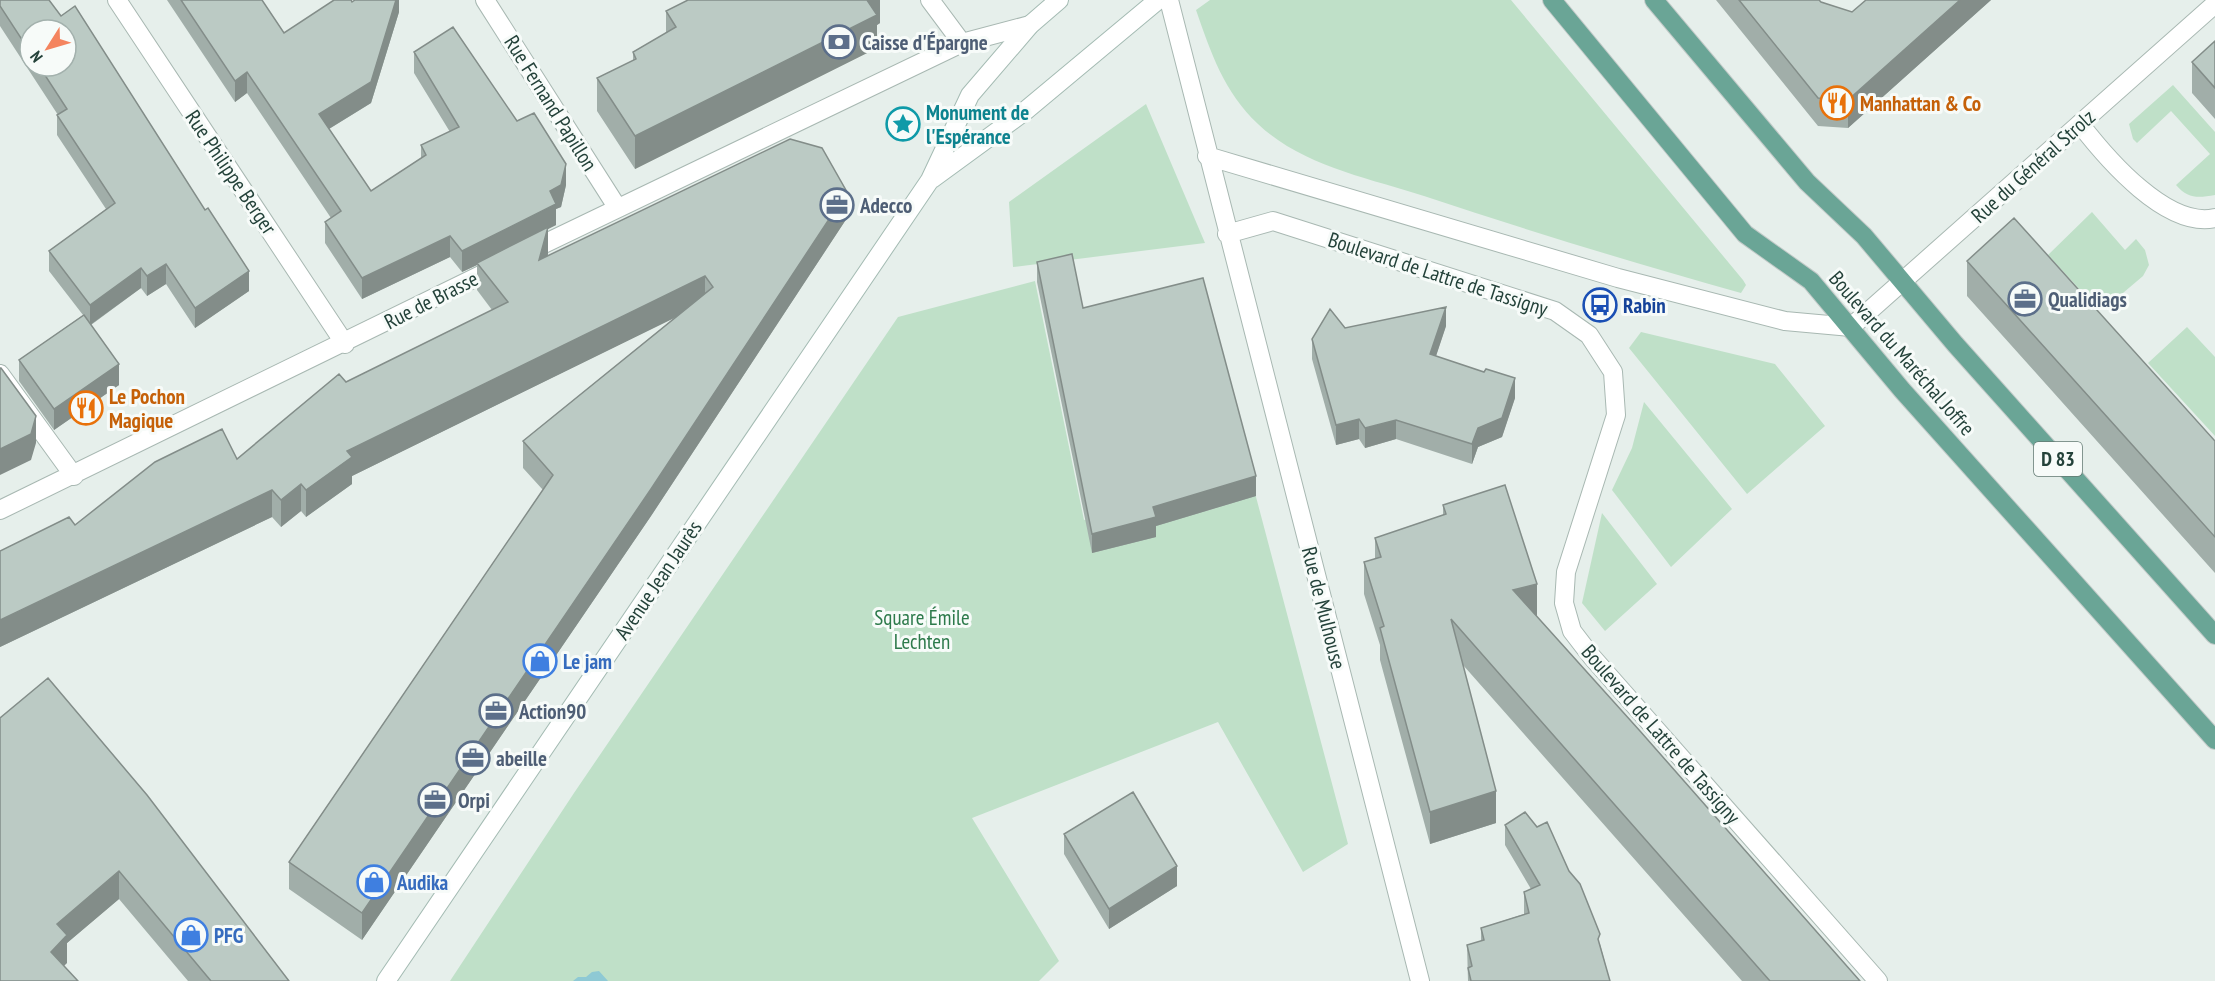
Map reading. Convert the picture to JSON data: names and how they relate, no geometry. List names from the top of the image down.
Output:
{
  "streets": {
    "main road": ["Boulevard du Maréchal Joffre", "D 83"],
    "street": [
      "Rue Fernand Papillon",
      "Rue du Général Strolz",
      "Rue Philippe Berger",
      "Boulevard de Lattre de Tassigny",
      "Rue de Brasse",
      "Avenue Jean Jaurès",
      "Rue de Mulhouse"
    ]
  },
  "crossings": [
    ["Rue Fernand Papillon", "Rue de Brasse"],
    ["Rue du Général Strolz", "Boulevard du Maréchal Joffre"],
    ["Rue du Général Strolz", "D 83"],
    ["Rue Philippe Berger", "Rue de Brasse"],
    ["Boulevard de Lattre de Tassigny", "Rue de Mulhouse"]
  ],
  "parks": ["Square Émile Lechten"],
  "places": {
    "bank": ["Caisse d'Épargne"],
    "restaurant": ["Manhattan & Co", "Le Pochon Magique"],
    "place": ["Monument de l'Espérance"],
    "office": [
      "Adecco",
      "Qualidiags",
      "Action90",
      "abeille",
      "Orpi"
    ],
    "bus stop": ["Rabin"],
    "shop": ["Le jam", "Audika", "PFG"]
  },
  "north": "bottom left"
}
